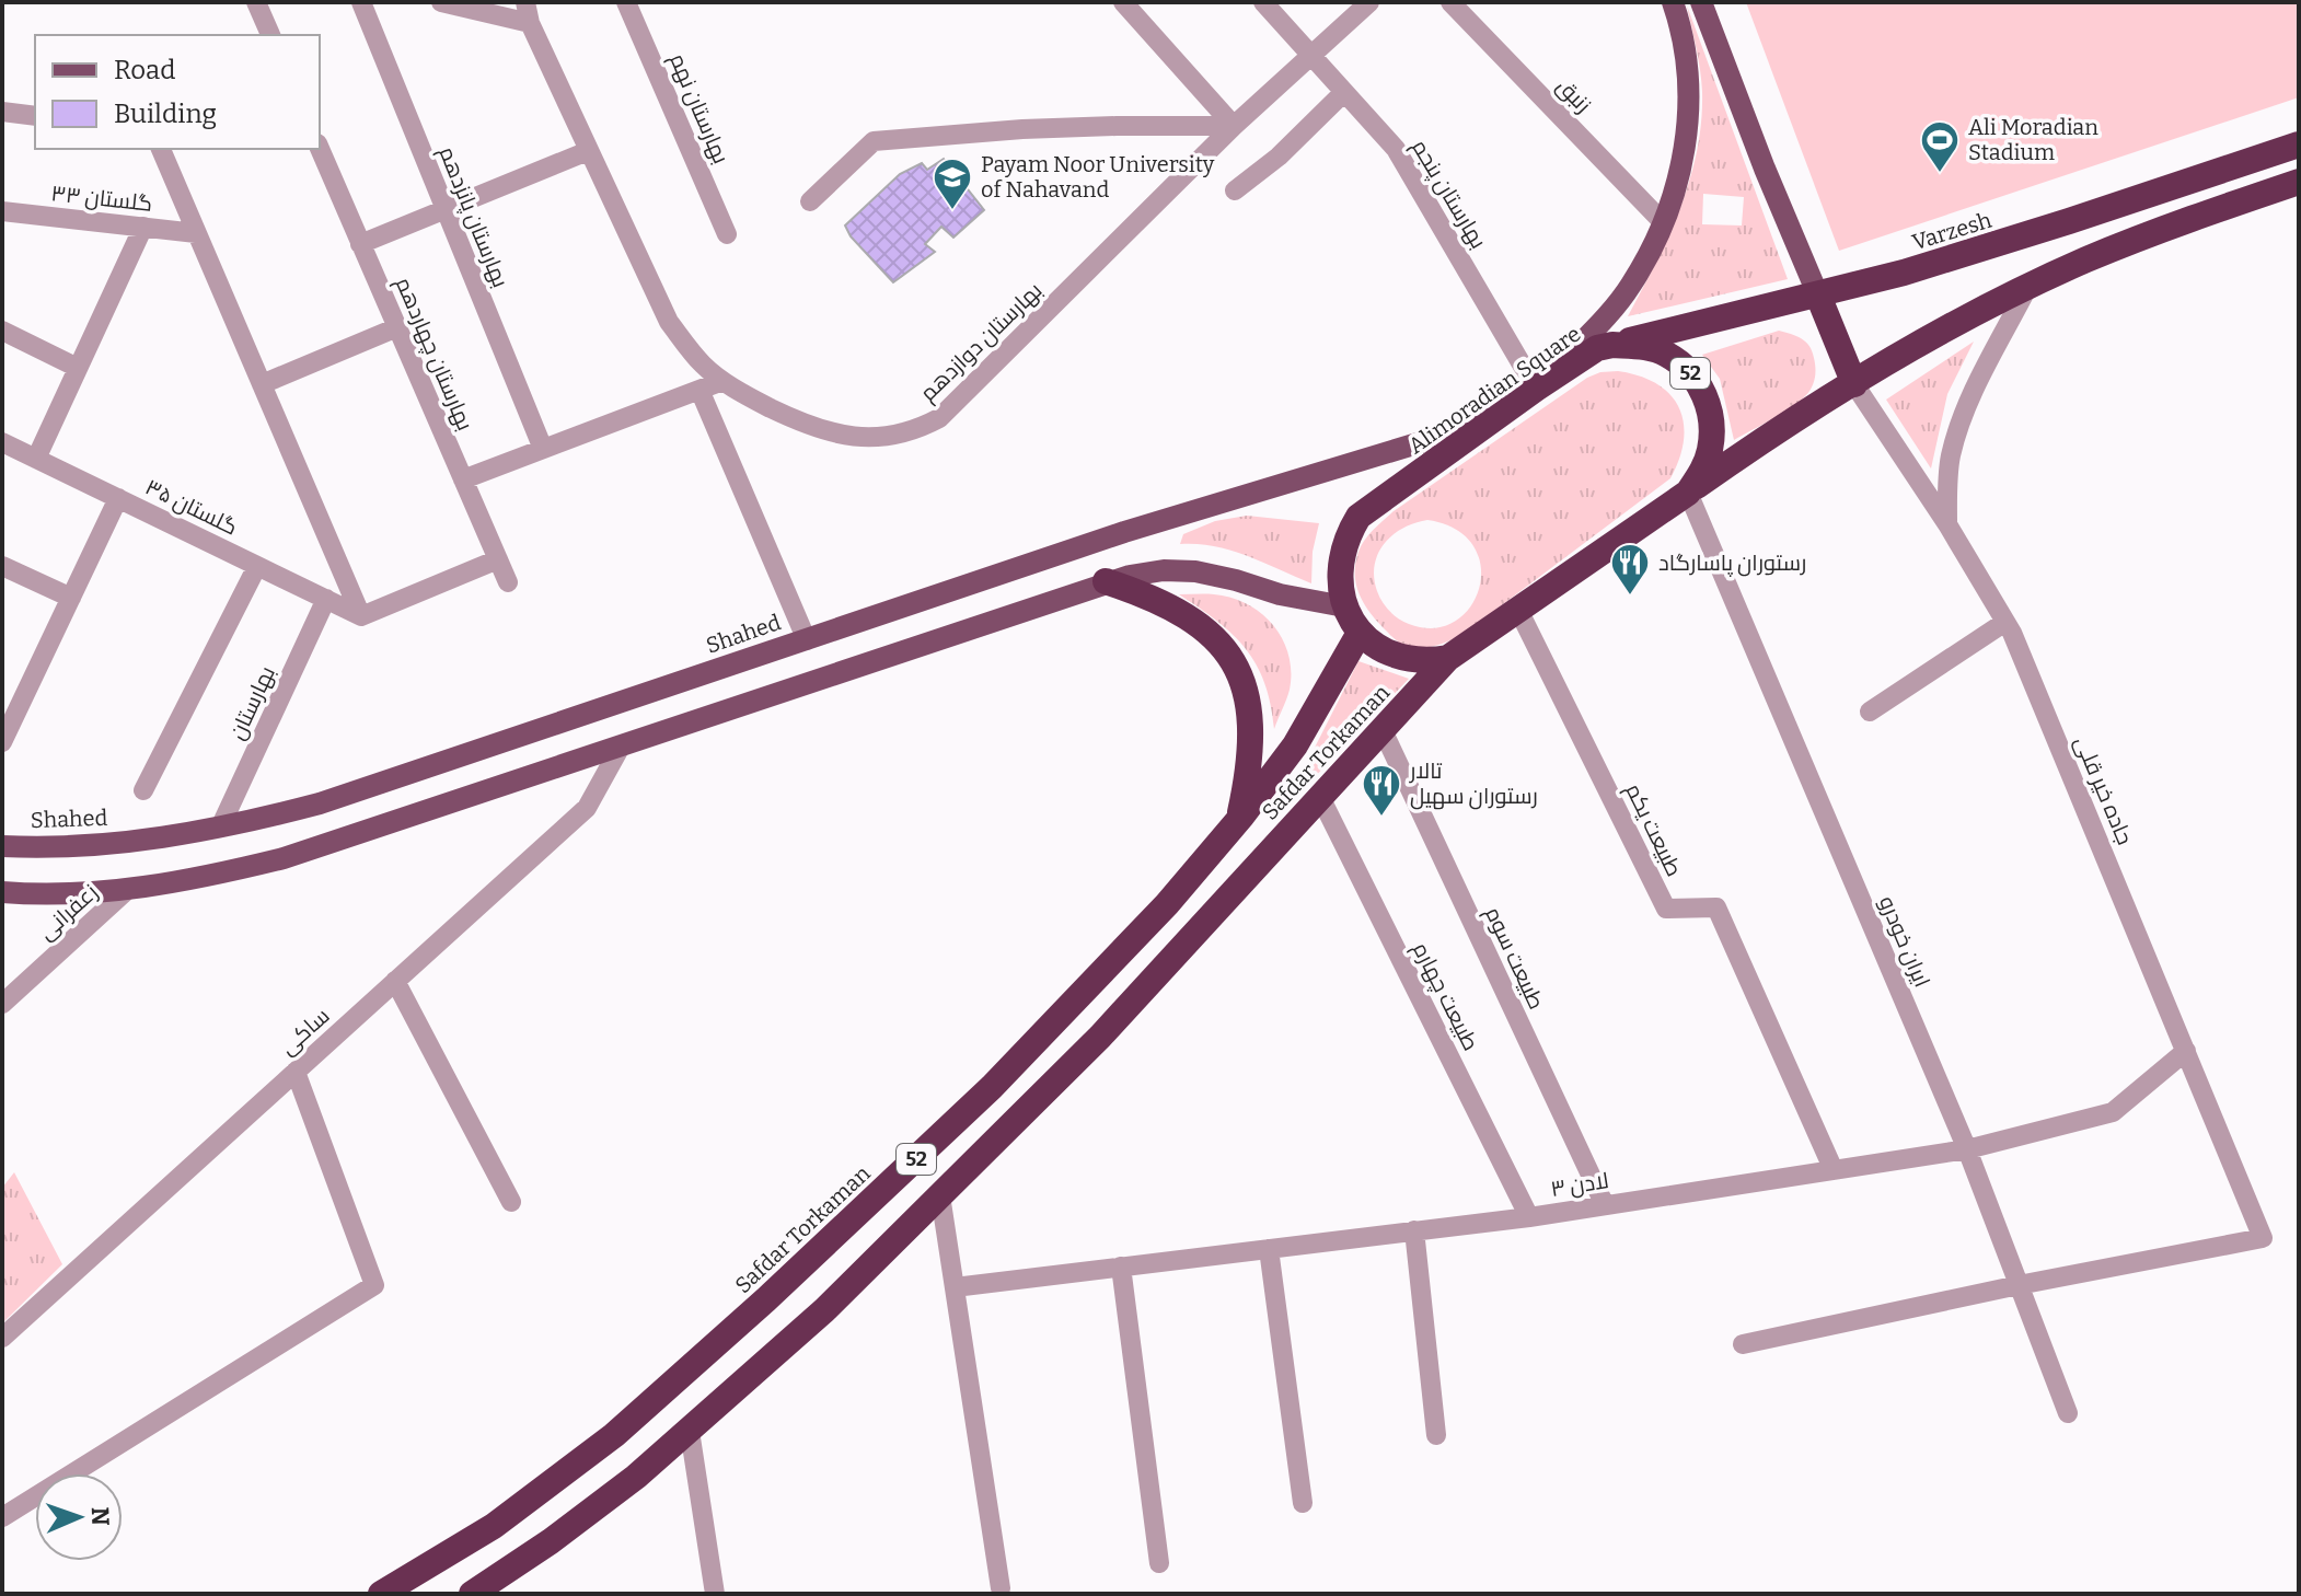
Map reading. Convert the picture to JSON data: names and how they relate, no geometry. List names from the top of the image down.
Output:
{
  "streets": {
    "highway": [
      "Varzesh",
      "52",
      "Alimoradian Square",
      "Safdar Torkaman"
    ],
    "main road": ["Shahed"],
    "street": [
      "زنبق",
      "بهارستان نهم",
      "بهارستان پنجم",
      "گلستان ۳۳",
      "بهارستان پانزدهم",
      "بهارستان دوازدهم",
      "بهارستان چهاردهم",
      "گلستان ۳۵",
      "بهارستان",
      "جاده خیر قلی",
      "طبیعت یکم",
      "زعفرانی",
      "ایران خودرو",
      "طبیعت سوم",
      "طبیعت چهارم",
      "ساکی",
      "لادن ۳"
    ]
  },
  "crossings": [
    ["بهارستان پنجم", "بهارستان دوازدهم"],
    ["بهارستان پنجم", "Alimoradian Square"],
    ["Varzesh", "Alimoradian Square"],
    ["52", "Alimoradian Square"],
    ["52", "جاده خیر قلی"],
    ["52", "ایران خودرو"],
    ["Alimoradian Square", "Shahed"],
    ["Alimoradian Square", "Safdar Torkaman"],
    ["Alimoradian Square", "طبیعت یکم"],
    ["Alimoradian Square", "ایران خودرو"],
    ["گلستان ۳۵", "بهارستان"],
    ["Shahed", "بهارستان"],
    ["Safdar Torkaman", "طبیعت سوم"],
    ["Safdar Torkaman", "طبیعت چهارم"],
    ["جاده خیر قلی", "ایران خودرو"],
    ["جاده خیر قلی", "لادن ۳"],
    ["طبیعت یکم", "لادن ۳"],
    ["ایران خودرو", "لادن ۳"],
    ["طبیعت سوم", "لادن ۳"],
    ["طبیعت چهارم", "لادن ۳"]
  ],
  "places": {
    "sports": ["Ali Moradian Stadium"],
    "school or university": ["Payam Noor University of Nahavand"],
    "restaurant": ["رستوران پاسارگاد", "تالار رستوران سهیل"]
  },
  "legend": ["Road", "Building"],
  "north": "right"
}
